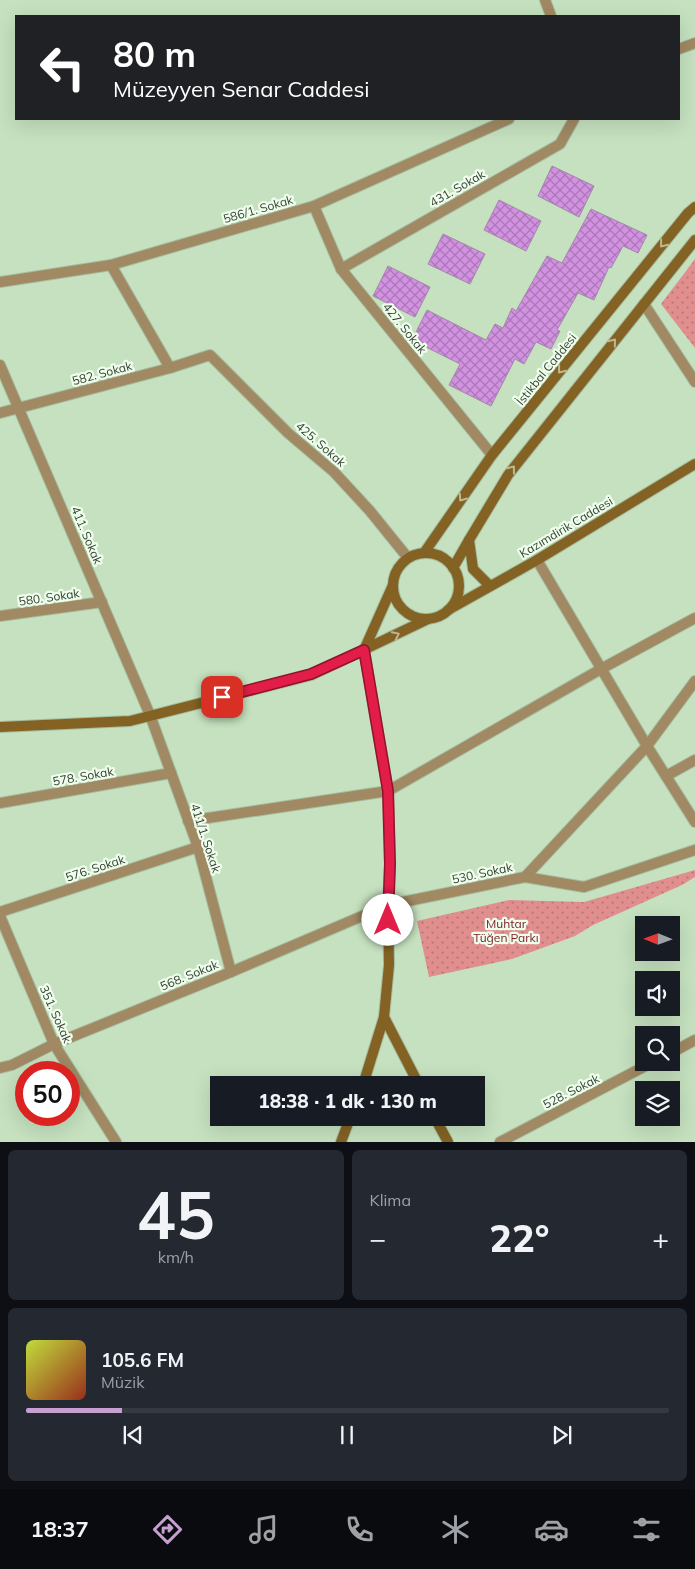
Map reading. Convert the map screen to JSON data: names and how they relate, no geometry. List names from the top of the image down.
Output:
{
  "streets": {
    "main road": ["İstikbal Caddesi", "Kazımdirik Caddesi"],
    "street": [
      "431. Sokak",
      "586/1. Sokak",
      "427. Sokak",
      "582. Sokak",
      "425. Sokak",
      "411. Sokak",
      "580. Sokak",
      "578. Sokak",
      "411/1. Sokak",
      "576. Sokak",
      "530. Sokak",
      "568. Sokak",
      "351. Sokak",
      "528. Sokak"
    ]
  },
  "crossings": [
    ["431. Sokak", "427. Sokak"],
    ["586/1. Sokak", "427. Sokak"],
    ["427. Sokak", "İstikbal Caddesi"],
    ["İstikbal Caddesi", "425. Sokak"],
    ["İstikbal Caddesi", "Kazımdirik Caddesi"],
    ["582. Sokak", "425. Sokak"],
    ["582. Sokak", "411. Sokak"],
    ["425. Sokak", "Kazımdirik Caddesi"],
    ["411. Sokak", "580. Sokak"],
    ["411. Sokak", "411/1. Sokak"],
    ["578. Sokak", "411/1. Sokak"],
    ["411/1. Sokak", "576. Sokak"],
    ["411/1. Sokak", "568. Sokak"],
    ["576. Sokak", "351. Sokak"],
    ["530. Sokak", "568. Sokak"],
    ["568. Sokak", "351. Sokak"]
  ],
  "parks": ["Muhtar Tüğen Parkı"],
  "north": "left",
  "page": {
    "turn": ["80 m", "Müzeyyen Senar Caddesi"],
    "limit": "50",
    "trip": "18:38 · 1 dk · 130 m",
    "tile": [
      ["45", "km/h"],
      "Klima"
    ],
    "heat": ["−", "22°", "+"],
    "song": ["105.6 FM", "Müzik"],
    "tabs": "18:37"
  }
}
